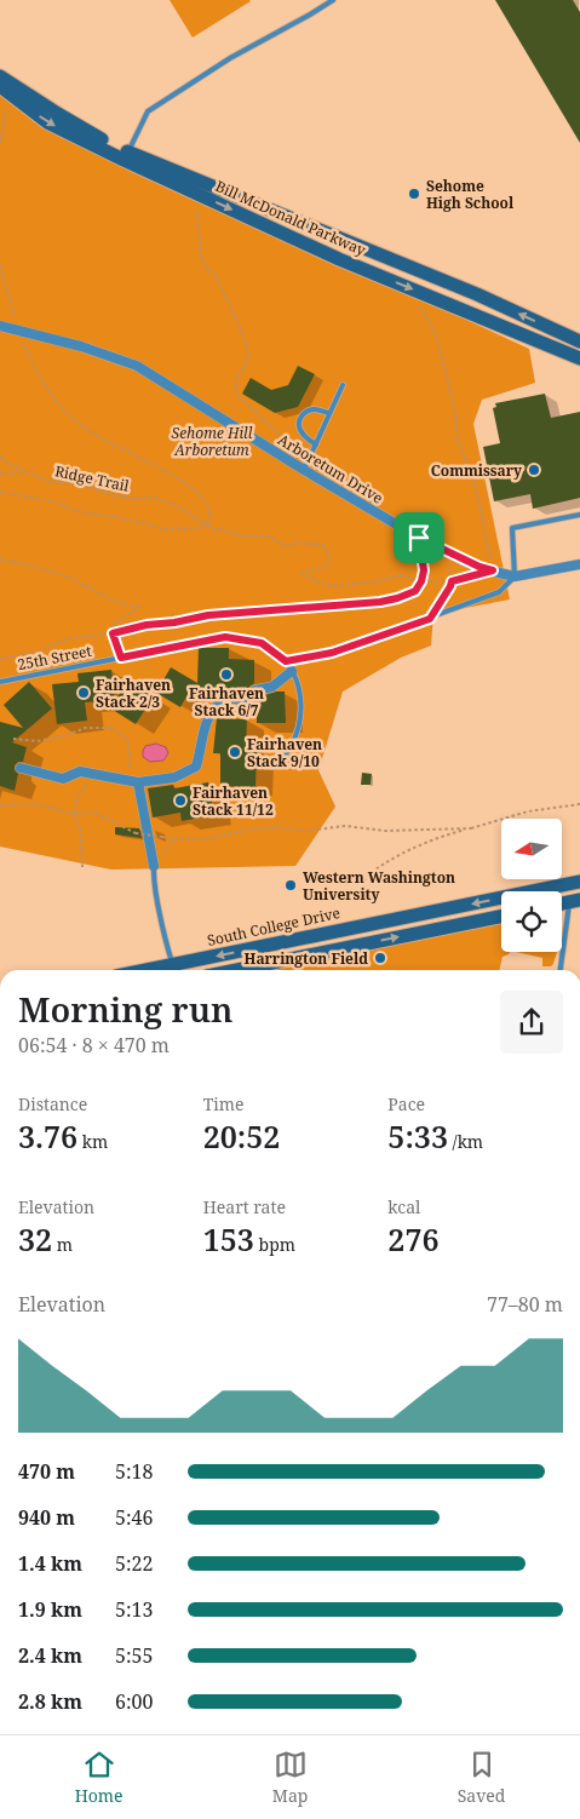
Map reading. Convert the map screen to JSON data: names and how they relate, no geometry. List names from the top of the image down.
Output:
{
  "streets": {
    "main road": ["Bill McDonald Parkway", "South College Drive"],
    "street": ["Arboretum Drive"],
    "lane": ["25th Street"],
    "path": ["Ridge Trail"]
  },
  "crossings": [
    ["Arboretum Drive", "Ridge Trail"]
  ],
  "parks": ["Sehome Hill Arboretum"],
  "places": [
    "Sehome High School",
    "Commissary",
    "Fairhaven Stack 6/7",
    "Fairhaven Stack 2/3",
    "Fairhaven Stack 9/10",
    "Fairhaven Stack 11/12",
    "Western Washington University",
    "Harrington Field"
  ],
  "north": "left",
  "page": {
    "heading": ["Morning run", "06:54 · 8 × 470 m"],
    "stats": [
      ["Distance", "3.76 km"],
      ["Time", "20:52"],
      ["Pace", "5:33 /km"],
      ["Elevation", "32 m"],
      ["Heart rate", "153 bpm"],
      ["kcal", "276"]
    ],
    "chart": ["Elevation", "77–80 m"],
    "list": [
      {
        "name": "470 m",
        "note": "5:18"
      },
      {
        "name": "940 m",
        "note": "5:46"
      },
      {
        "name": "1.4 km",
        "note": "5:22"
      },
      {
        "name": "1.9 km",
        "note": "5:13"
      },
      {
        "name": "2.4 km",
        "note": "5:55"
      },
      {
        "name": "2.8 km",
        "note": "6:00"
      }
    ],
    "tabs": ["Home", "Map", "Saved"]
  }
}
